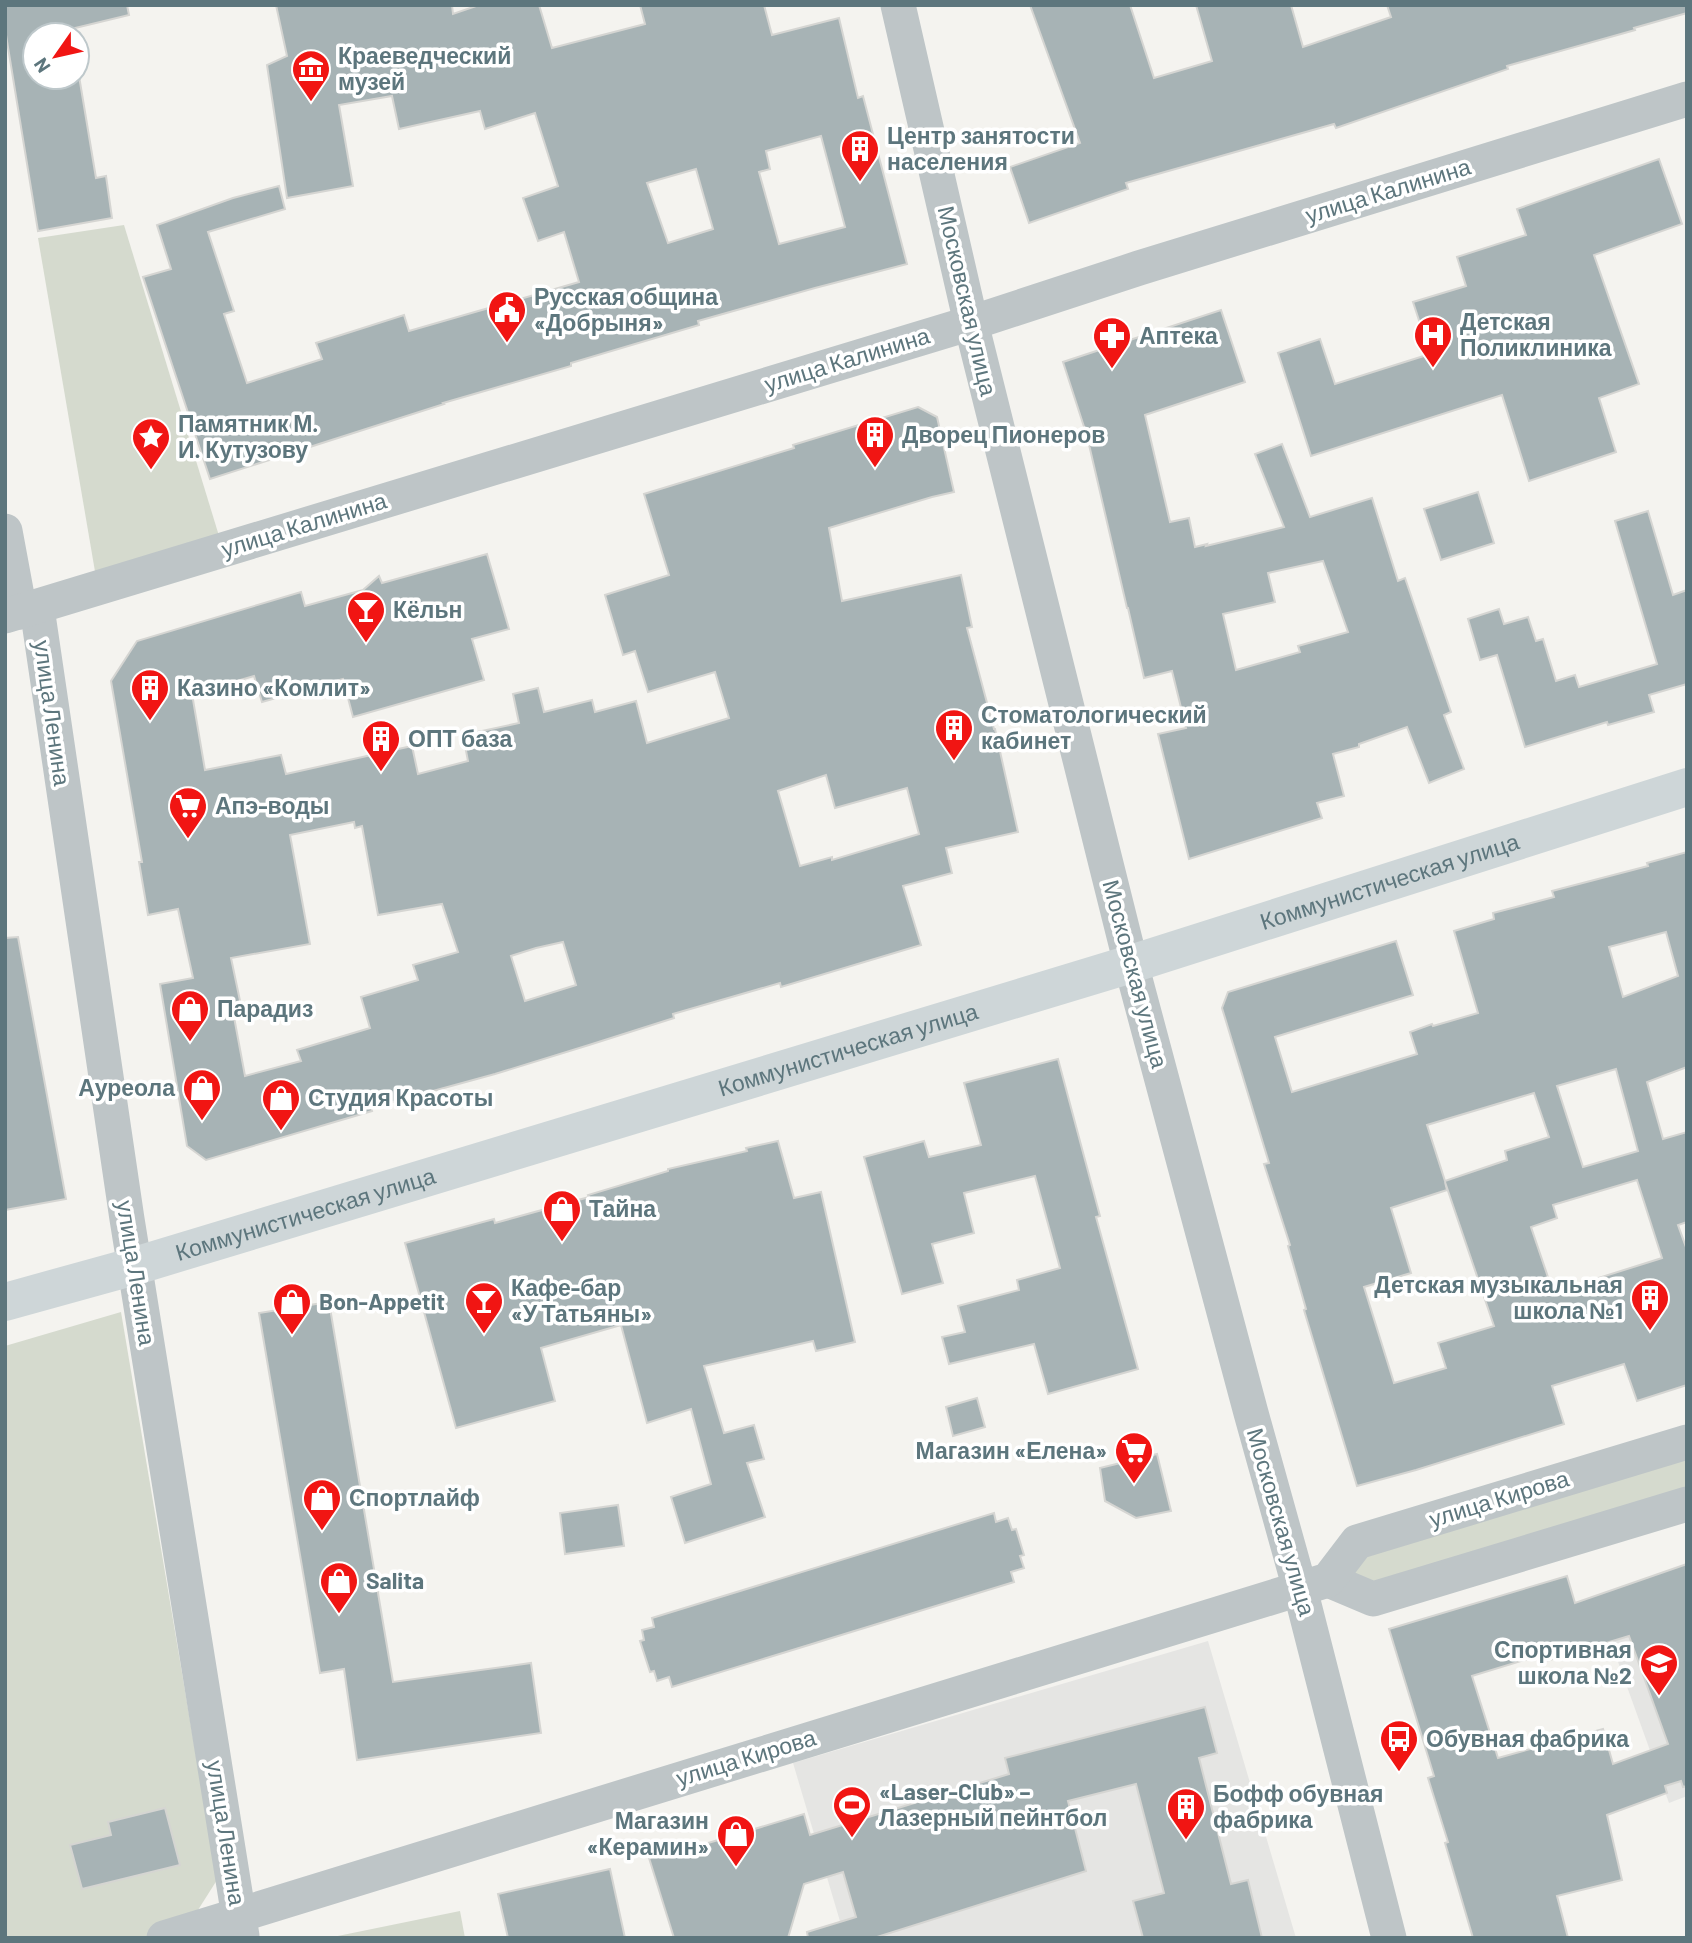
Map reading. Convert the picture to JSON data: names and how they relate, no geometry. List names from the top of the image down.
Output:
{
  "streets": {
    "main road": ["Коммунистическая улица"],
    "street": [
      "улица Калинина",
      "Московская улица",
      "улица Ленина",
      "улица Кирова"
    ]
  },
  "crossings": [
    ["улица Калинина", "Московская улица"],
    ["улица Калинина", "улица Ленина"],
    ["Московская улица", "Коммунистическая улица"],
    ["Московская улица", "улица Кирова"],
    ["улица Ленина", "Коммунистическая улица"],
    ["улица Ленина", "улица Кирова"]
  ],
  "places": {
    "museum": ["Краеведческий музей"],
    "building": [
      "Центр занятости населения",
      "Дворец Пионеров",
      "Казино «Комлит»",
      "Стоматологический кабинет",
      "ОПТ база",
      "Детская музыкальная школа №1",
      "Бофф обувная фабрика"
    ],
    "public building": ["Русская община «Добрыня»"],
    "hospital": ["Детская Поликлиника"],
    "pharmacy": ["Аптека"],
    "place": ["Памятник М. И. Кутузову"],
    "bar": ["Кёльн", "Кафе-бар «У Татьяны»"],
    "supermarket": ["Апэ-воды", "Магазин «Елена»"],
    "shop": [
      "Парадиз",
      "Ауреола",
      "Студия Красоты",
      "Тайна",
      "Bon-Appetit",
      "Спортлайф",
      "Salita",
      "Магазин «Керамин»"
    ],
    "school or university": ["Спортивная школа №2"],
    "bus stop": ["Обувная фабрика"],
    "sports": ["«Laser-Club» – Лазерный пейнтбол"]
  },
  "north": "bottom left"
}
